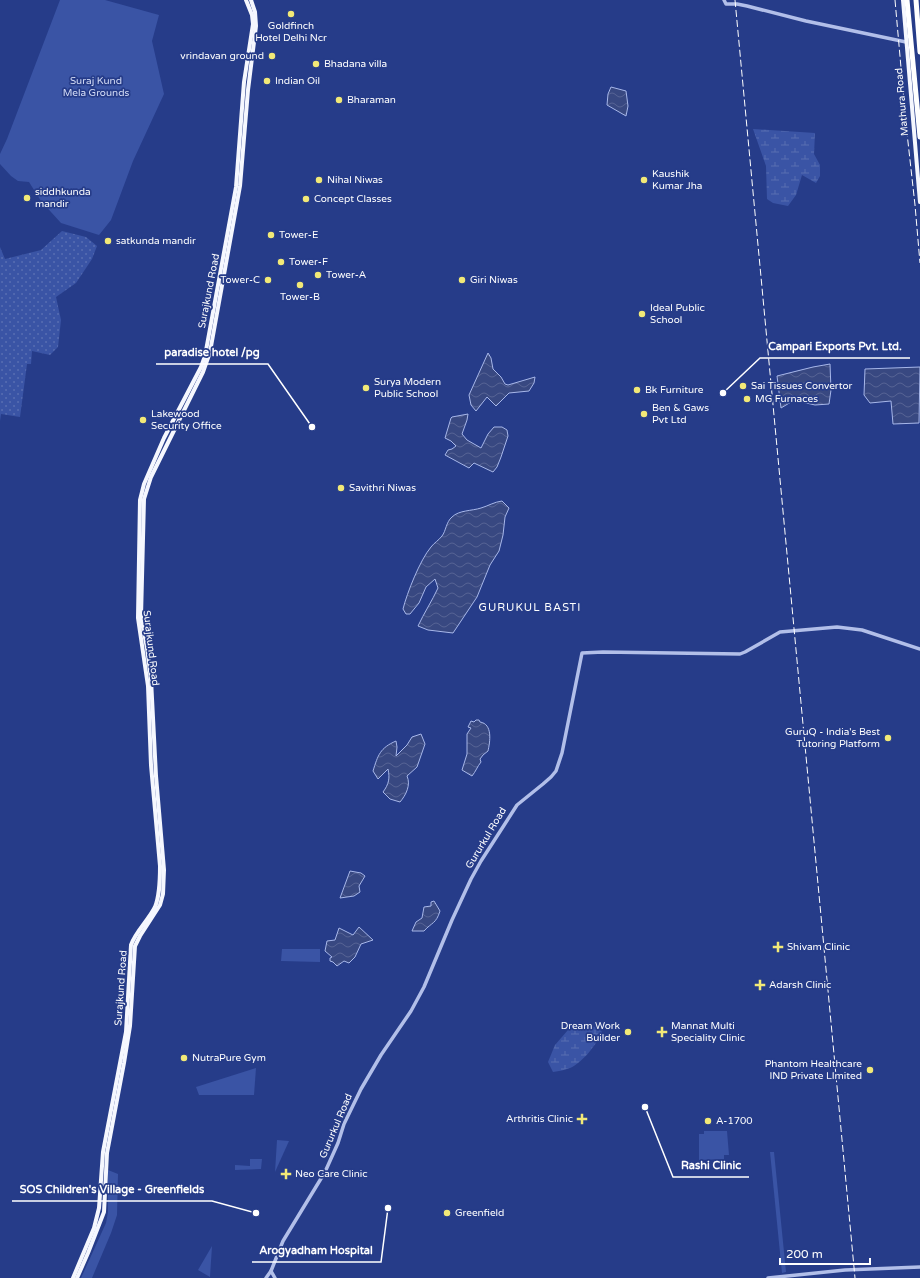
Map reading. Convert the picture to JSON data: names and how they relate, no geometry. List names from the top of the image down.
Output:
{
  "streets": {
    "highway": ["Mathura Road"],
    "main road": ["Surajkund Road"],
    "street": ["Gururkul Road"]
  },
  "districts": ["GURUKUL BASTI"],
  "parks": ["Suraj Kund Mela Grounds"],
  "places": {
    "other": [
      "Goldfinch Hotel Delhi Ncr",
      "vrindavan ground",
      "Bhadana villa",
      "Indian Oil",
      "Bharaman",
      "Nihal Niwas",
      "Kaushik Kumar Jha",
      "siddhkunda mandir",
      "Concept Classes",
      "Tower-E",
      "satkunda mandir",
      "Tower-F",
      "Tower-A",
      "Tower-C",
      "Giri Niwas",
      "Tower-B",
      "Ideal Public School",
      "Sai Tissues Convertor",
      "Surya Modern Public School",
      "Bk Furniture",
      "Campari Exports Pvt. Ltd.",
      "MG Furnaces",
      "Ben & Gaws Pvt Ltd",
      "Lakewood Security Office",
      "paradise hotel /pg",
      "Savithri Niwas",
      "GuruQ - India's Best Tutoring Platform",
      "Dream Work Builder",
      "NutraPure Gym",
      "Phantom Healthcare IND Private LImited",
      "Rashi Clinic",
      "A-1700",
      "Arogyadham Hospital",
      "SOS Children's Village - Greenfields",
      "Greenfield"
    ],
    "health": [
      "Shivam Clinic",
      "Adarsh Clinic",
      "Mannat Multi Speciality Clinic",
      "Arthritis Clinic",
      "Neo Care Clinic"
    ]
  },
  "scale_bar": "200 m"
}
